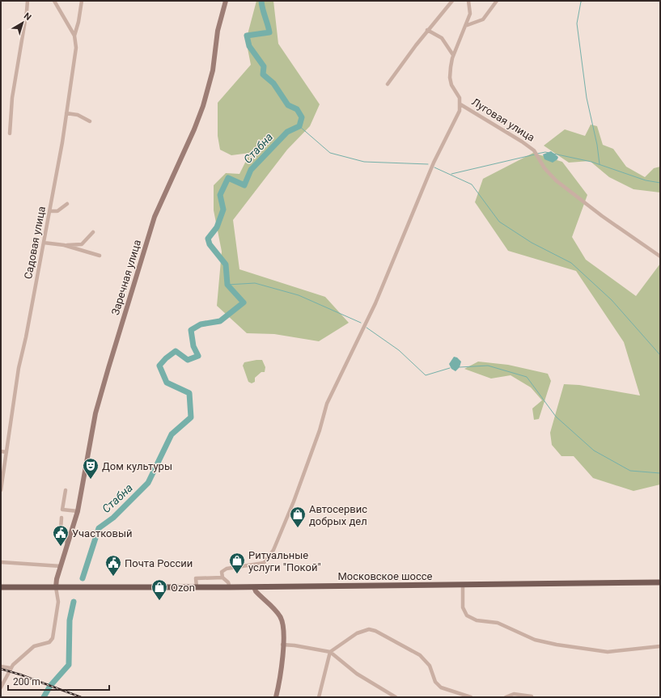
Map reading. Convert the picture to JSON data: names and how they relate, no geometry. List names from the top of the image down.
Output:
{
  "streets": {
    "main road": ["Московское шоссе"],
    "street": ["Луговая улица", "Садовая улица", "Заречная улица"]
  },
  "crossings": [
    ["Заречная улица", "Московское шоссе"]
  ],
  "water": ["Стабна"],
  "places": {
    "theatre": ["Дом культуры"],
    "shop": ["Автосервис добрых дел", "Ритуальные услуги \"Покой\"", "Ozon"],
    "public building": ["Участковый", "Почта России"]
  },
  "scale_bar": "200 m",
  "north": "top right"
}
